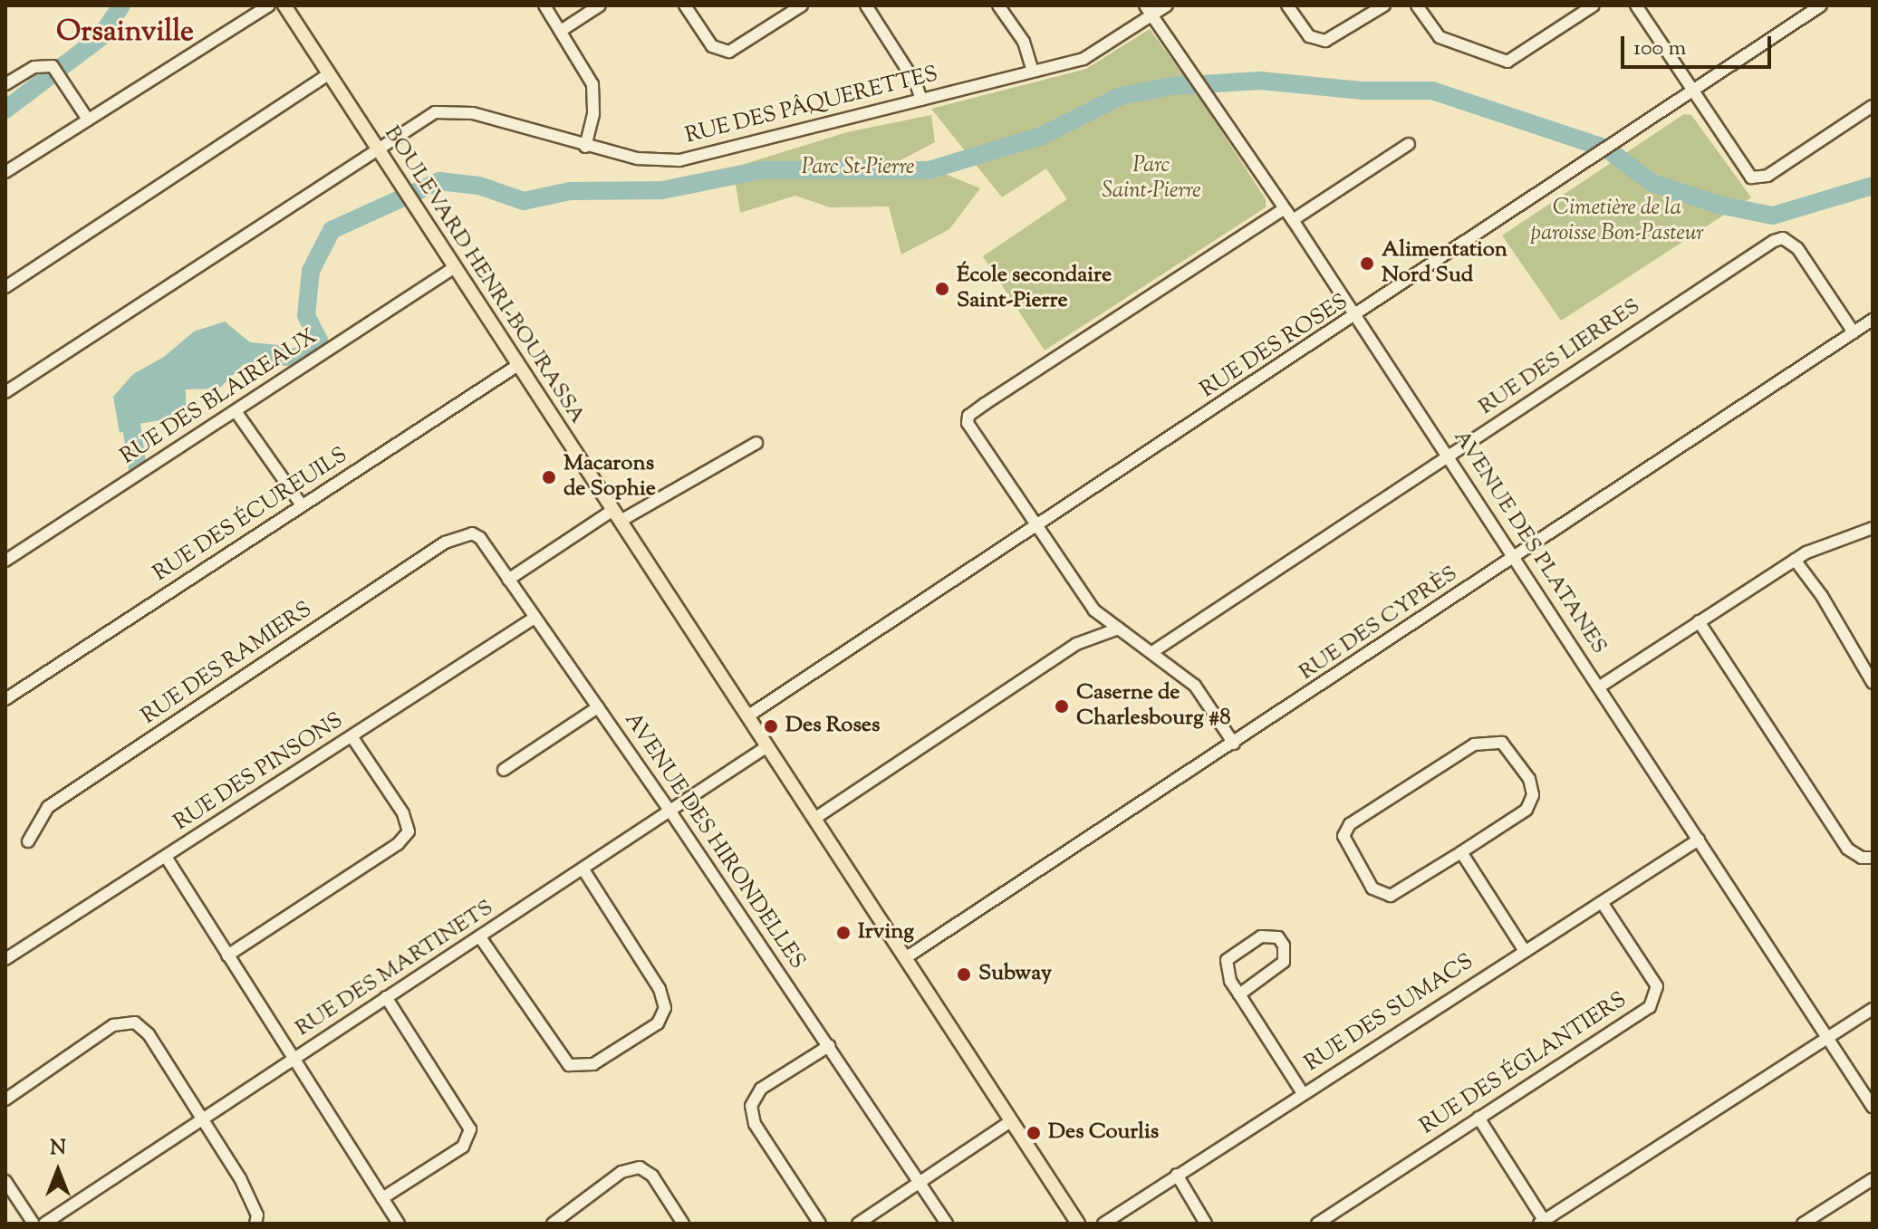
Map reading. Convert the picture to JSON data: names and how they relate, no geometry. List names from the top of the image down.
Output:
{
  "streets": {
    "main road": ["BOULEVARD HENRI-BOURASSA"],
    "street": [
      "RUE DES PÂQUERETTES",
      "RUE DES ROSES",
      "RUE DES LIERRES",
      "RUE DES BLAIREAUX",
      "RUE DES ÉCUREUILS",
      "AVENUE DES PLATANES",
      "RUE DES CYPRÈS",
      "RUE DES RAMIERS",
      "RUE DES PINSONS",
      "AVENUE DES HIRONDELLES",
      "RUE DES MARTINETS",
      "RUE DES SUMACS",
      "RUE DES ÉGLANTIERS"
    ]
  },
  "crossings": [
    ["RUE DES PÂQUERETTES", "BOULEVARD HENRI-BOURASSA"],
    ["RUE DES PÂQUERETTES", "AVENUE DES PLATANES"],
    ["BOULEVARD HENRI-BOURASSA", "RUE DES ROSES"],
    ["BOULEVARD HENRI-BOURASSA", "RUE DES BLAIREAUX"],
    ["BOULEVARD HENRI-BOURASSA", "RUE DES ÉCUREUILS"],
    ["BOULEVARD HENRI-BOURASSA", "RUE DES CYPRÈS"],
    ["BOULEVARD HENRI-BOURASSA", "RUE DES MARTINETS"],
    ["RUE DES ROSES", "AVENUE DES PLATANES"],
    ["RUE DES LIERRES", "AVENUE DES PLATANES"],
    ["RUE DES LIERRES", "RUE DES CYPRÈS"],
    ["AVENUE DES PLATANES", "RUE DES CYPRÈS"],
    ["AVENUE DES PLATANES", "RUE DES SUMACS"],
    ["RUE DES RAMIERS", "AVENUE DES HIRONDELLES"],
    ["RUE DES PINSONS", "AVENUE DES HIRONDELLES"],
    ["AVENUE DES HIRONDELLES", "RUE DES MARTINETS"],
    ["RUE DES SUMACS", "RUE DES ÉGLANTIERS"]
  ],
  "districts": ["Orsainville"],
  "parks": ["Parc Saint-Pierre", "Parc St-Pierre", "Cimetière de la paroisse Bon-Pasteur"],
  "places": [
    "Alimentation Nord Sud",
    "École secondaire Saint-Pierre",
    "Macarons de Sophie",
    "Caserne de Charlesbourg #8",
    "Des Roses",
    "Irving",
    "Subway",
    "Des Courlis"
  ],
  "scale_bar": "100 m",
  "north": "top"
}
